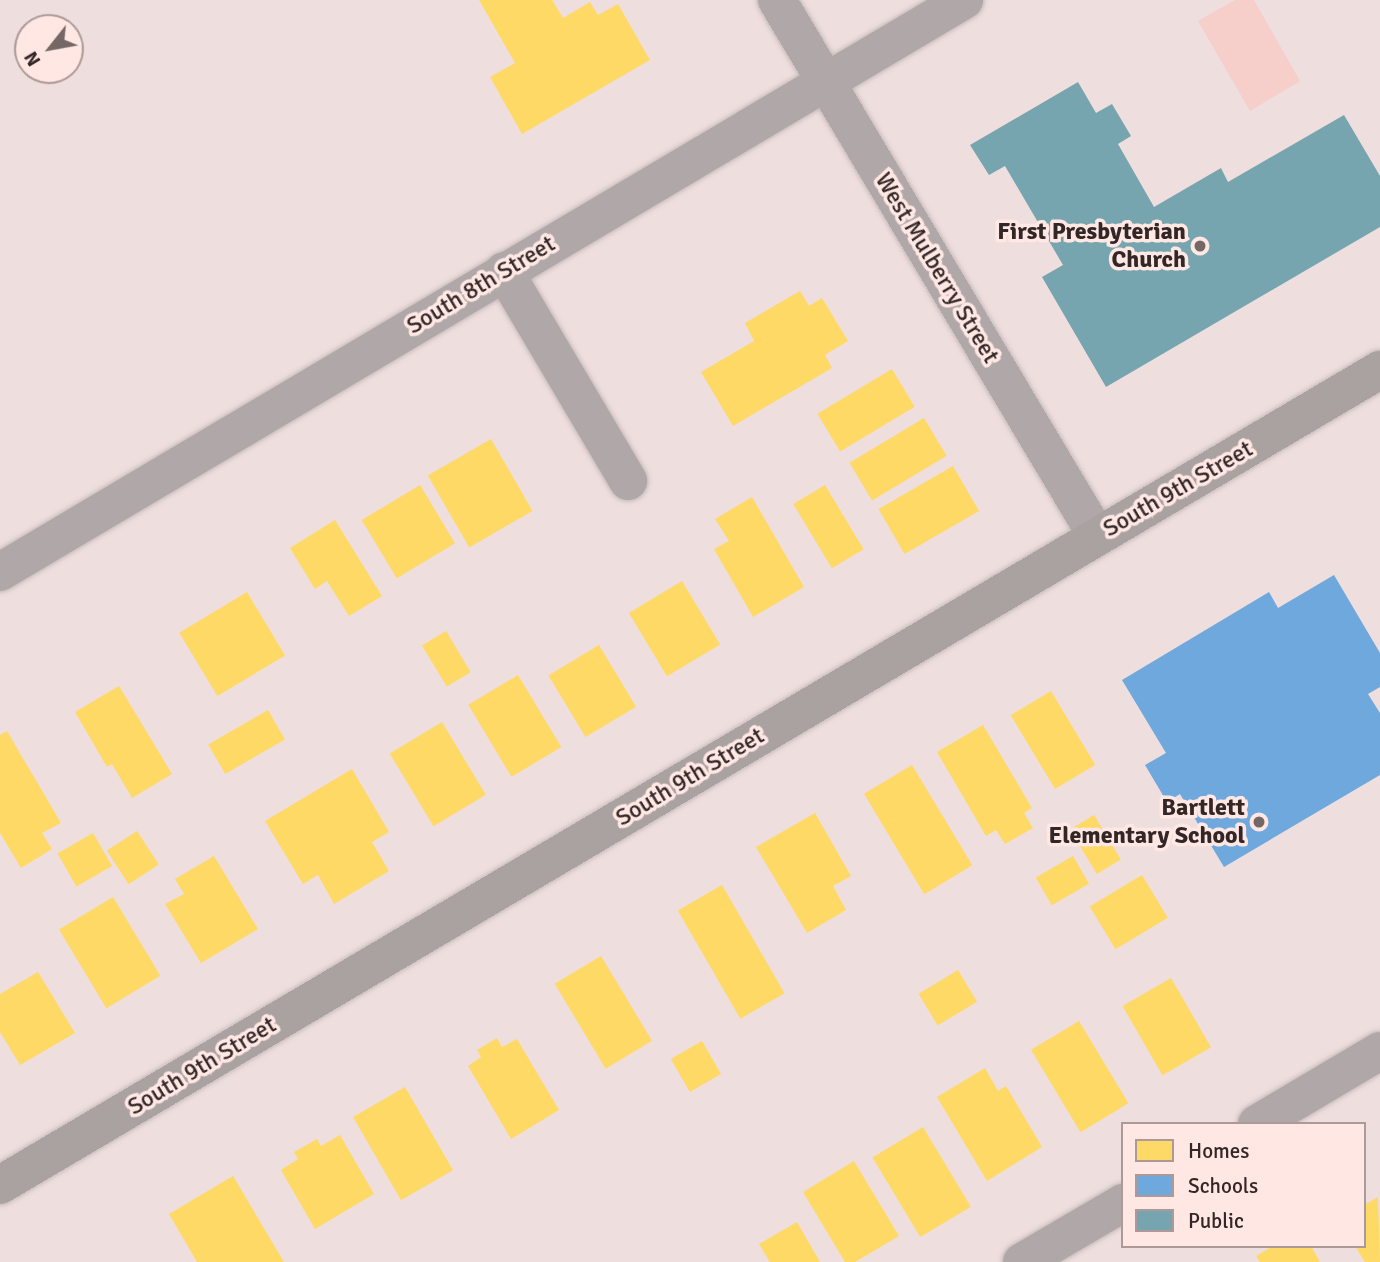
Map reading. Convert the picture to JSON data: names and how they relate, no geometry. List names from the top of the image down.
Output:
{
  "streets": {
    "main road": ["South 9th Street"],
    "street": ["West Mulberry Street", "South 8th Street"]
  },
  "crossings": [
    ["West Mulberry Street", "South 8th Street"],
    ["West Mulberry Street", "South 9th Street"]
  ],
  "places": ["First Presbyterian Church", "Bartlett Elementary School"],
  "legend": ["Homes", "Schools", "Public"],
  "north": "bottom left"
}
